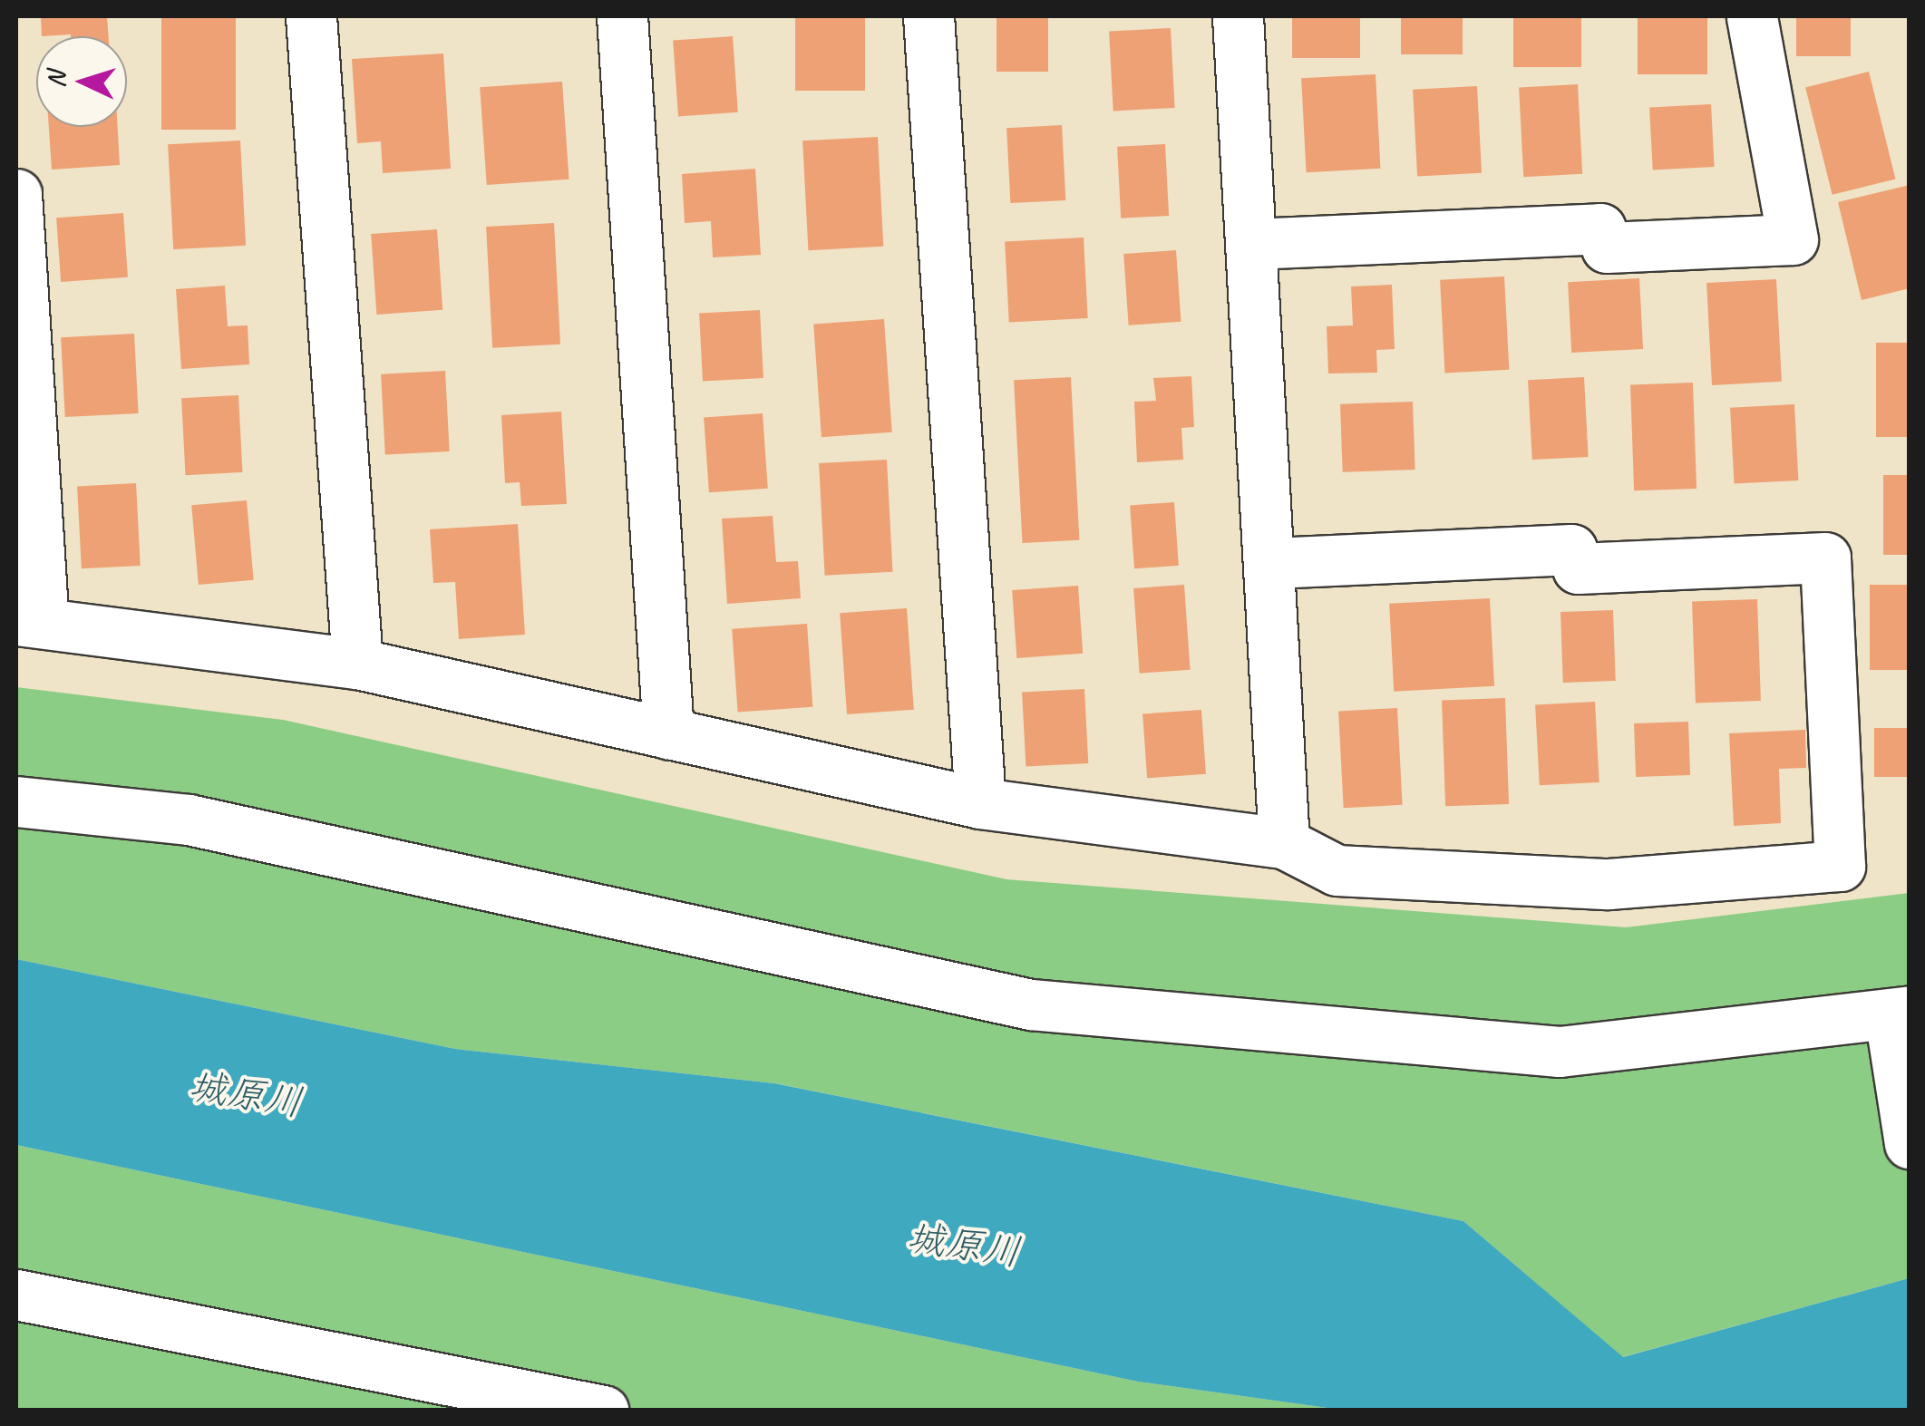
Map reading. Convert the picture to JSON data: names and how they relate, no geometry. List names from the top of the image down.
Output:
{
  "water": ["城原川"],
  "north": "left"
}
